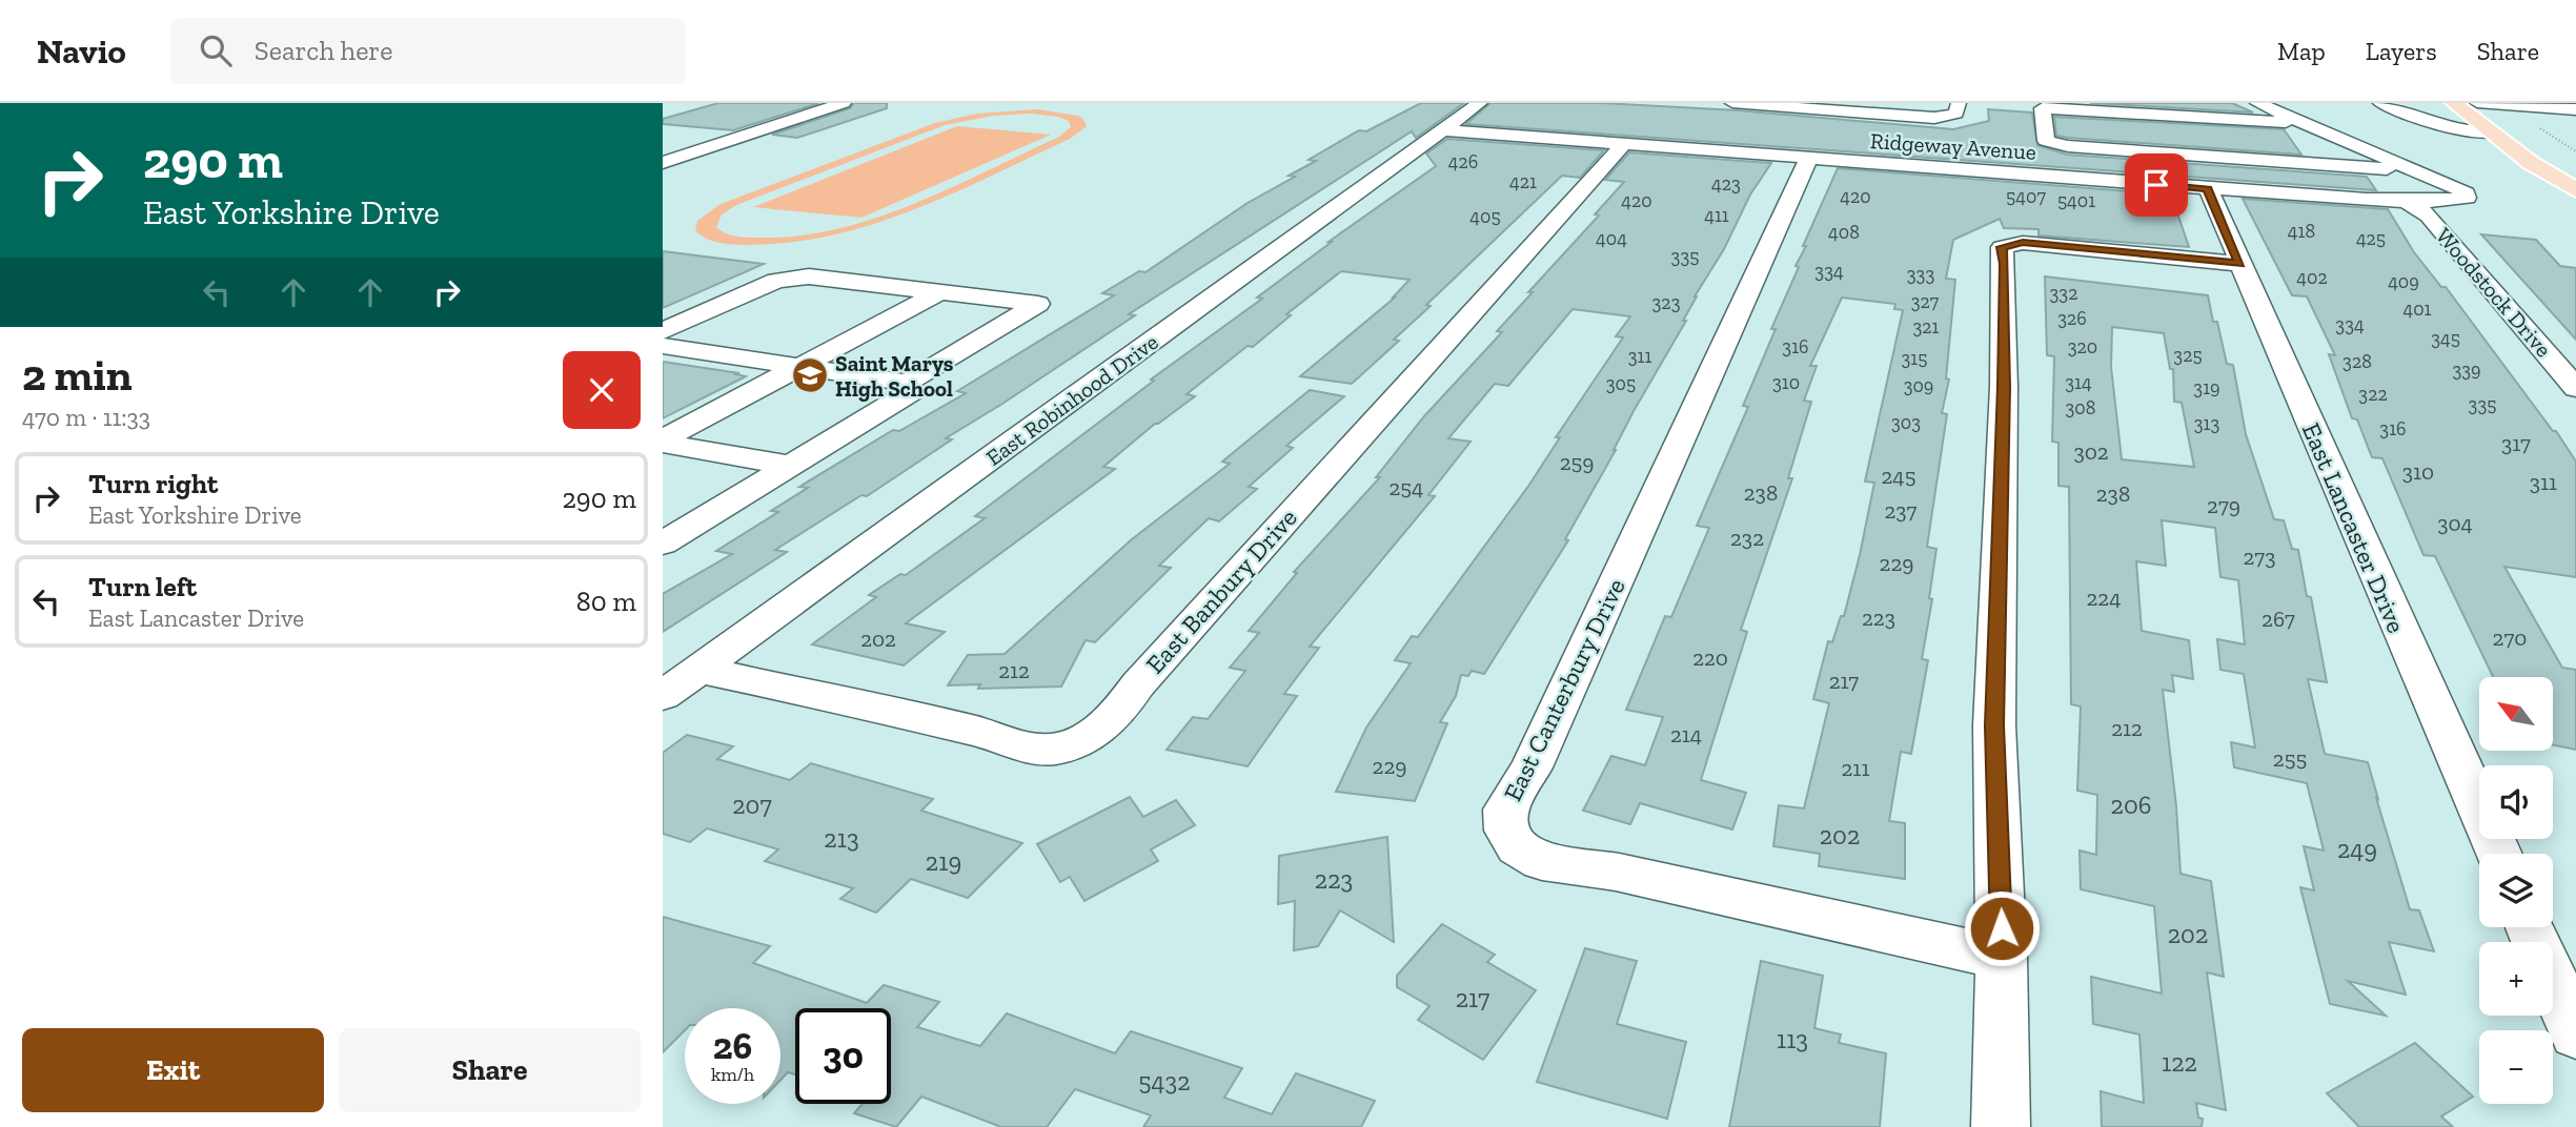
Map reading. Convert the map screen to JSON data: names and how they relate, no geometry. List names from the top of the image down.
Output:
{
  "streets": {
    "street": [
      "Ridgeway Avenue",
      "Woodstock Drive",
      "East Robinhood Drive",
      "East Lancaster Drive",
      "East Banbury Drive",
      "East Canterbury Drive"
    ]
  },
  "crossings": [
    ["Ridgeway Avenue", "Woodstock Drive"],
    ["Ridgeway Avenue", "East Robinhood Drive"],
    ["Ridgeway Avenue", "East Lancaster Drive"],
    ["Ridgeway Avenue", "East Banbury Drive"],
    ["Ridgeway Avenue", "East Canterbury Drive"],
    ["East Robinhood Drive", "East Banbury Drive"]
  ],
  "places": {
    "school or university": ["Saint Marys High School"]
  },
  "house_numbers": [
    "426",
    "421",
    "423",
    "420",
    "5407",
    "420",
    "5401",
    "411",
    "405",
    "418",
    "408",
    "404",
    "425",
    "335",
    "334",
    "333",
    "402",
    "409",
    "332",
    "327",
    "323",
    "401",
    "326",
    "334",
    "321",
    "345",
    "316",
    "320",
    "325",
    "311",
    "315",
    "328",
    "339",
    "310",
    "314",
    "305",
    "309",
    "319",
    "322",
    "335",
    "308",
    "303",
    "313",
    "316",
    "317",
    "302",
    "259",
    "310",
    "245",
    "311",
    "254",
    "238",
    "238",
    "279",
    "237",
    "304",
    "232",
    "273",
    "229",
    "224",
    "223",
    "267",
    "270",
    "202",
    "220",
    "212",
    "217",
    "212",
    "214",
    "255",
    "229",
    "211",
    "207",
    "206",
    "202",
    "213",
    "249",
    "219",
    "223",
    "202",
    "217",
    "113",
    "122",
    "5432"
  ],
  "north": "top left",
  "page": {
    "header": "Navio",
    "search": "Search here",
    "nav": ["Map", "Layers", "Share"],
    "turn": ["290 m", "East Yorkshire Drive"],
    "heading": ["2 min", "470 m · 11:33"],
    "list": [
      {
        "name": "Turn right",
        "note": "East Yorkshire Drive",
        "value": "290 m"
      },
      {
        "name": "Turn left",
        "note": "East Lancaster Drive",
        "value": "80 m"
      }
    ],
    "map_buttons": ["+", "−"],
    "speed": "26 km/h",
    "limit": "30",
    "buttons": ["Exit", "Share"]
  }
}
